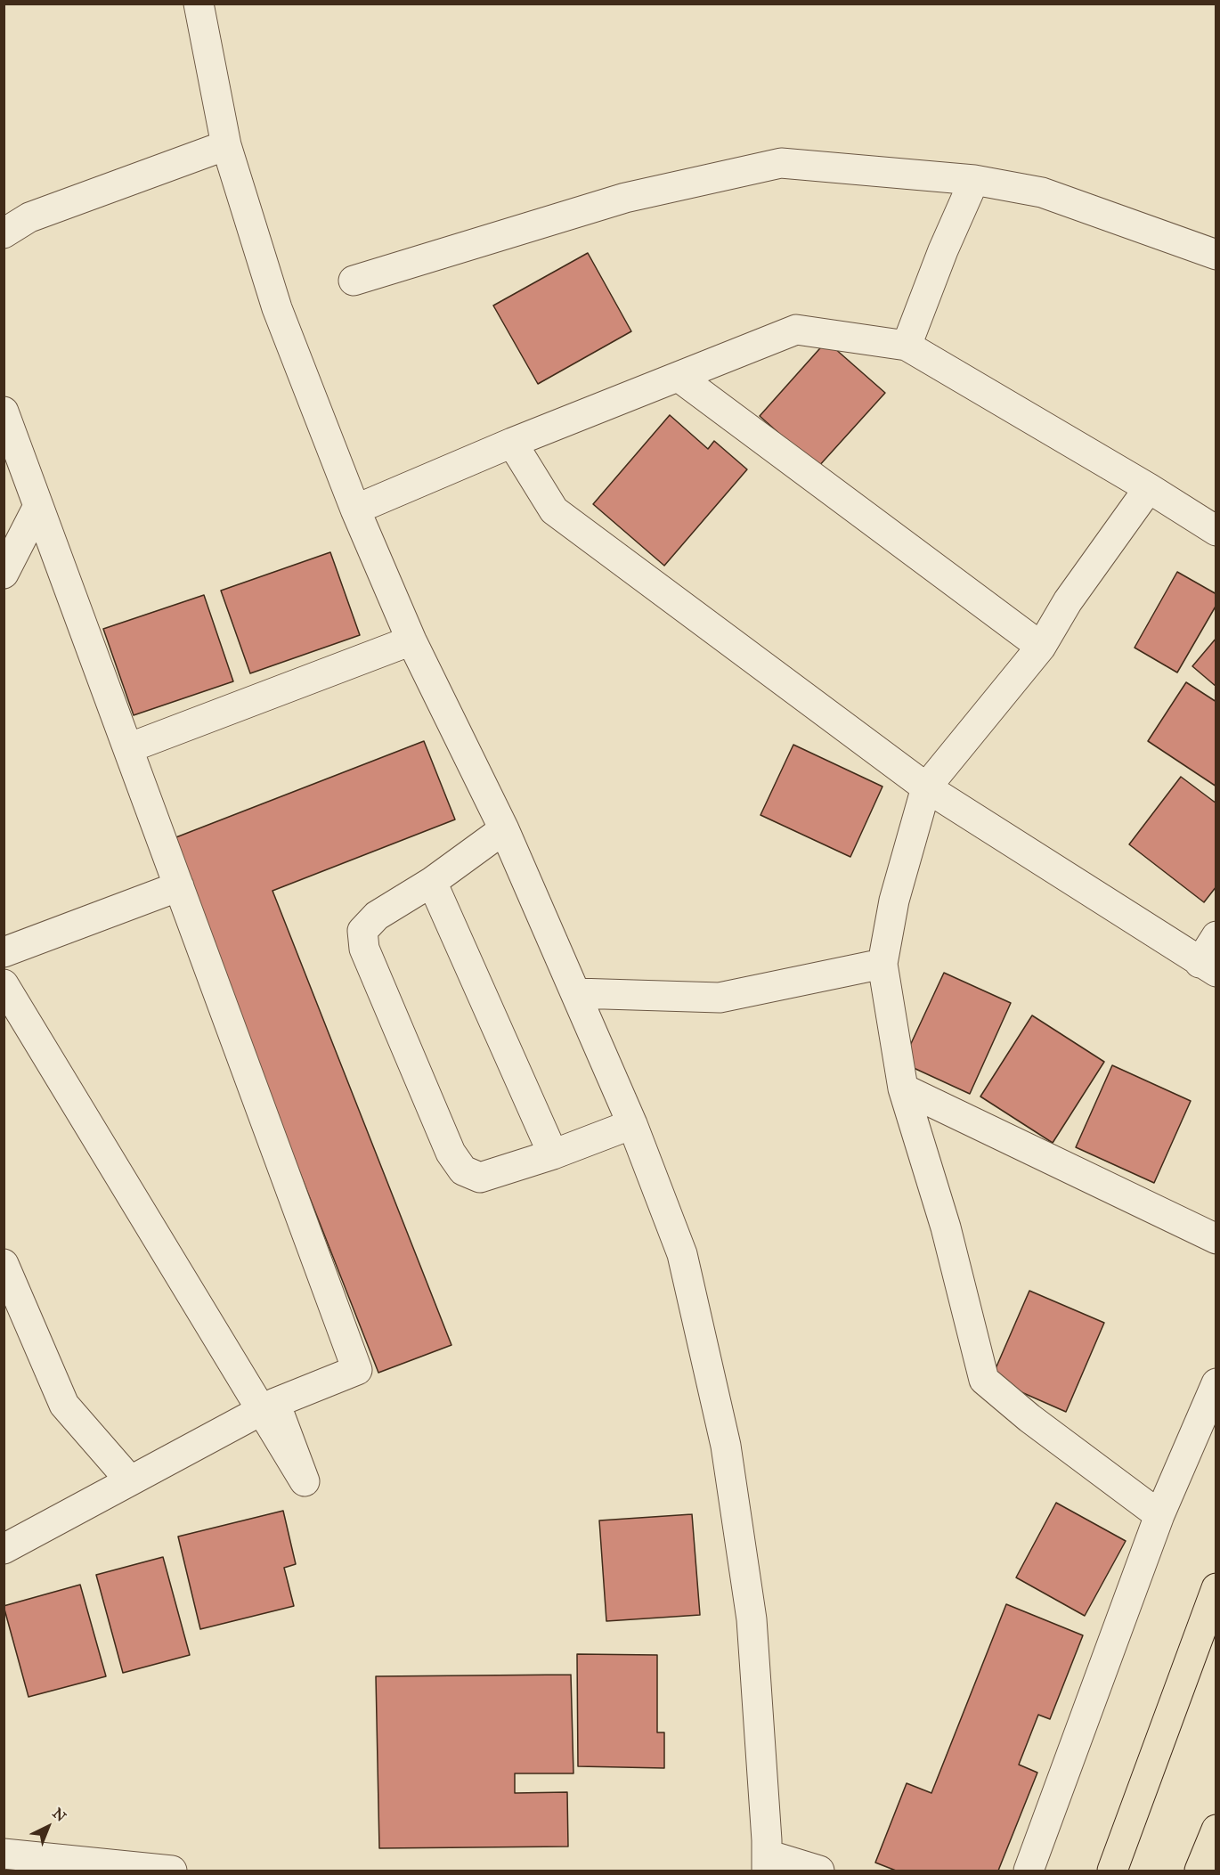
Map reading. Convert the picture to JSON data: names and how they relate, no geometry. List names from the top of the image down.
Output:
{
  "north": "top right"
}
